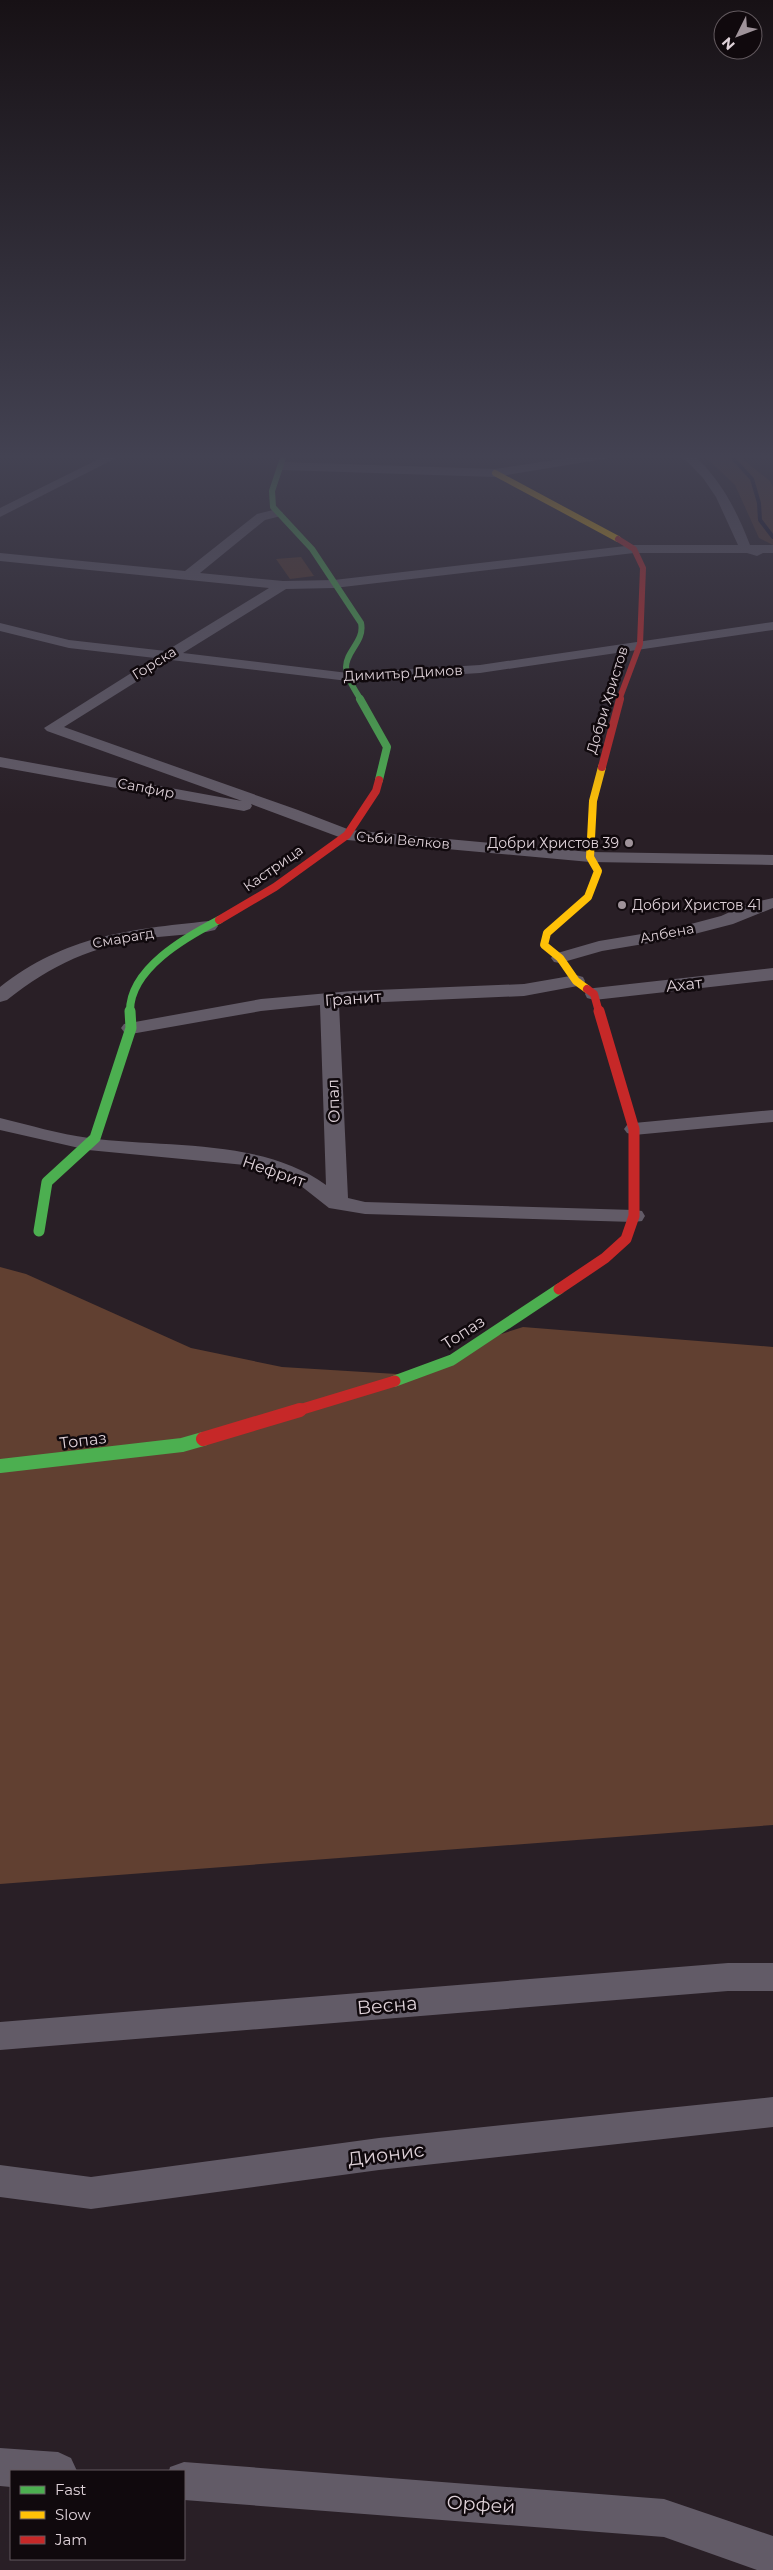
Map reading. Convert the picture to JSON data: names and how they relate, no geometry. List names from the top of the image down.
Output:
{
  "streets": {
    "street": [
      "Горска",
      "Димитър Димов",
      "Добри Христов",
      "Сапфир",
      "Съби Велков",
      "Кастрица",
      "Албена",
      "Смарагд",
      "Ахат",
      "Гранит",
      "Опал",
      "Нефрит",
      "Топаз",
      "Весна",
      "Дионис",
      "Орфей"
    ]
  },
  "crossings": [
    ["Горска", "Димитър Димов"],
    ["Горска", "Съби Велков"],
    ["Димитър Димов", "Добри Христов"],
    ["Димитър Димов", "Кастрица"],
    ["Добри Христов", "Съби Велков"],
    ["Добри Христов", "Албена"],
    ["Сапфир", "Съби Велков"],
    ["Съби Велков", "Кастрица"],
    ["Кастрица", "Смарагд"],
    ["Кастрица", "Гранит"],
    ["Кастрица", "Нефрит"],
    ["Ахат", "Топаз"],
    ["Гранит", "Опал"],
    ["Опал", "Нефрит"],
    ["Нефрит", "Топаз"]
  ],
  "places": ["Добри Христов 39", "Добри Христов 41"],
  "legend": ["Fast", "Slow", "Jam"],
  "north": "bottom left"
}
